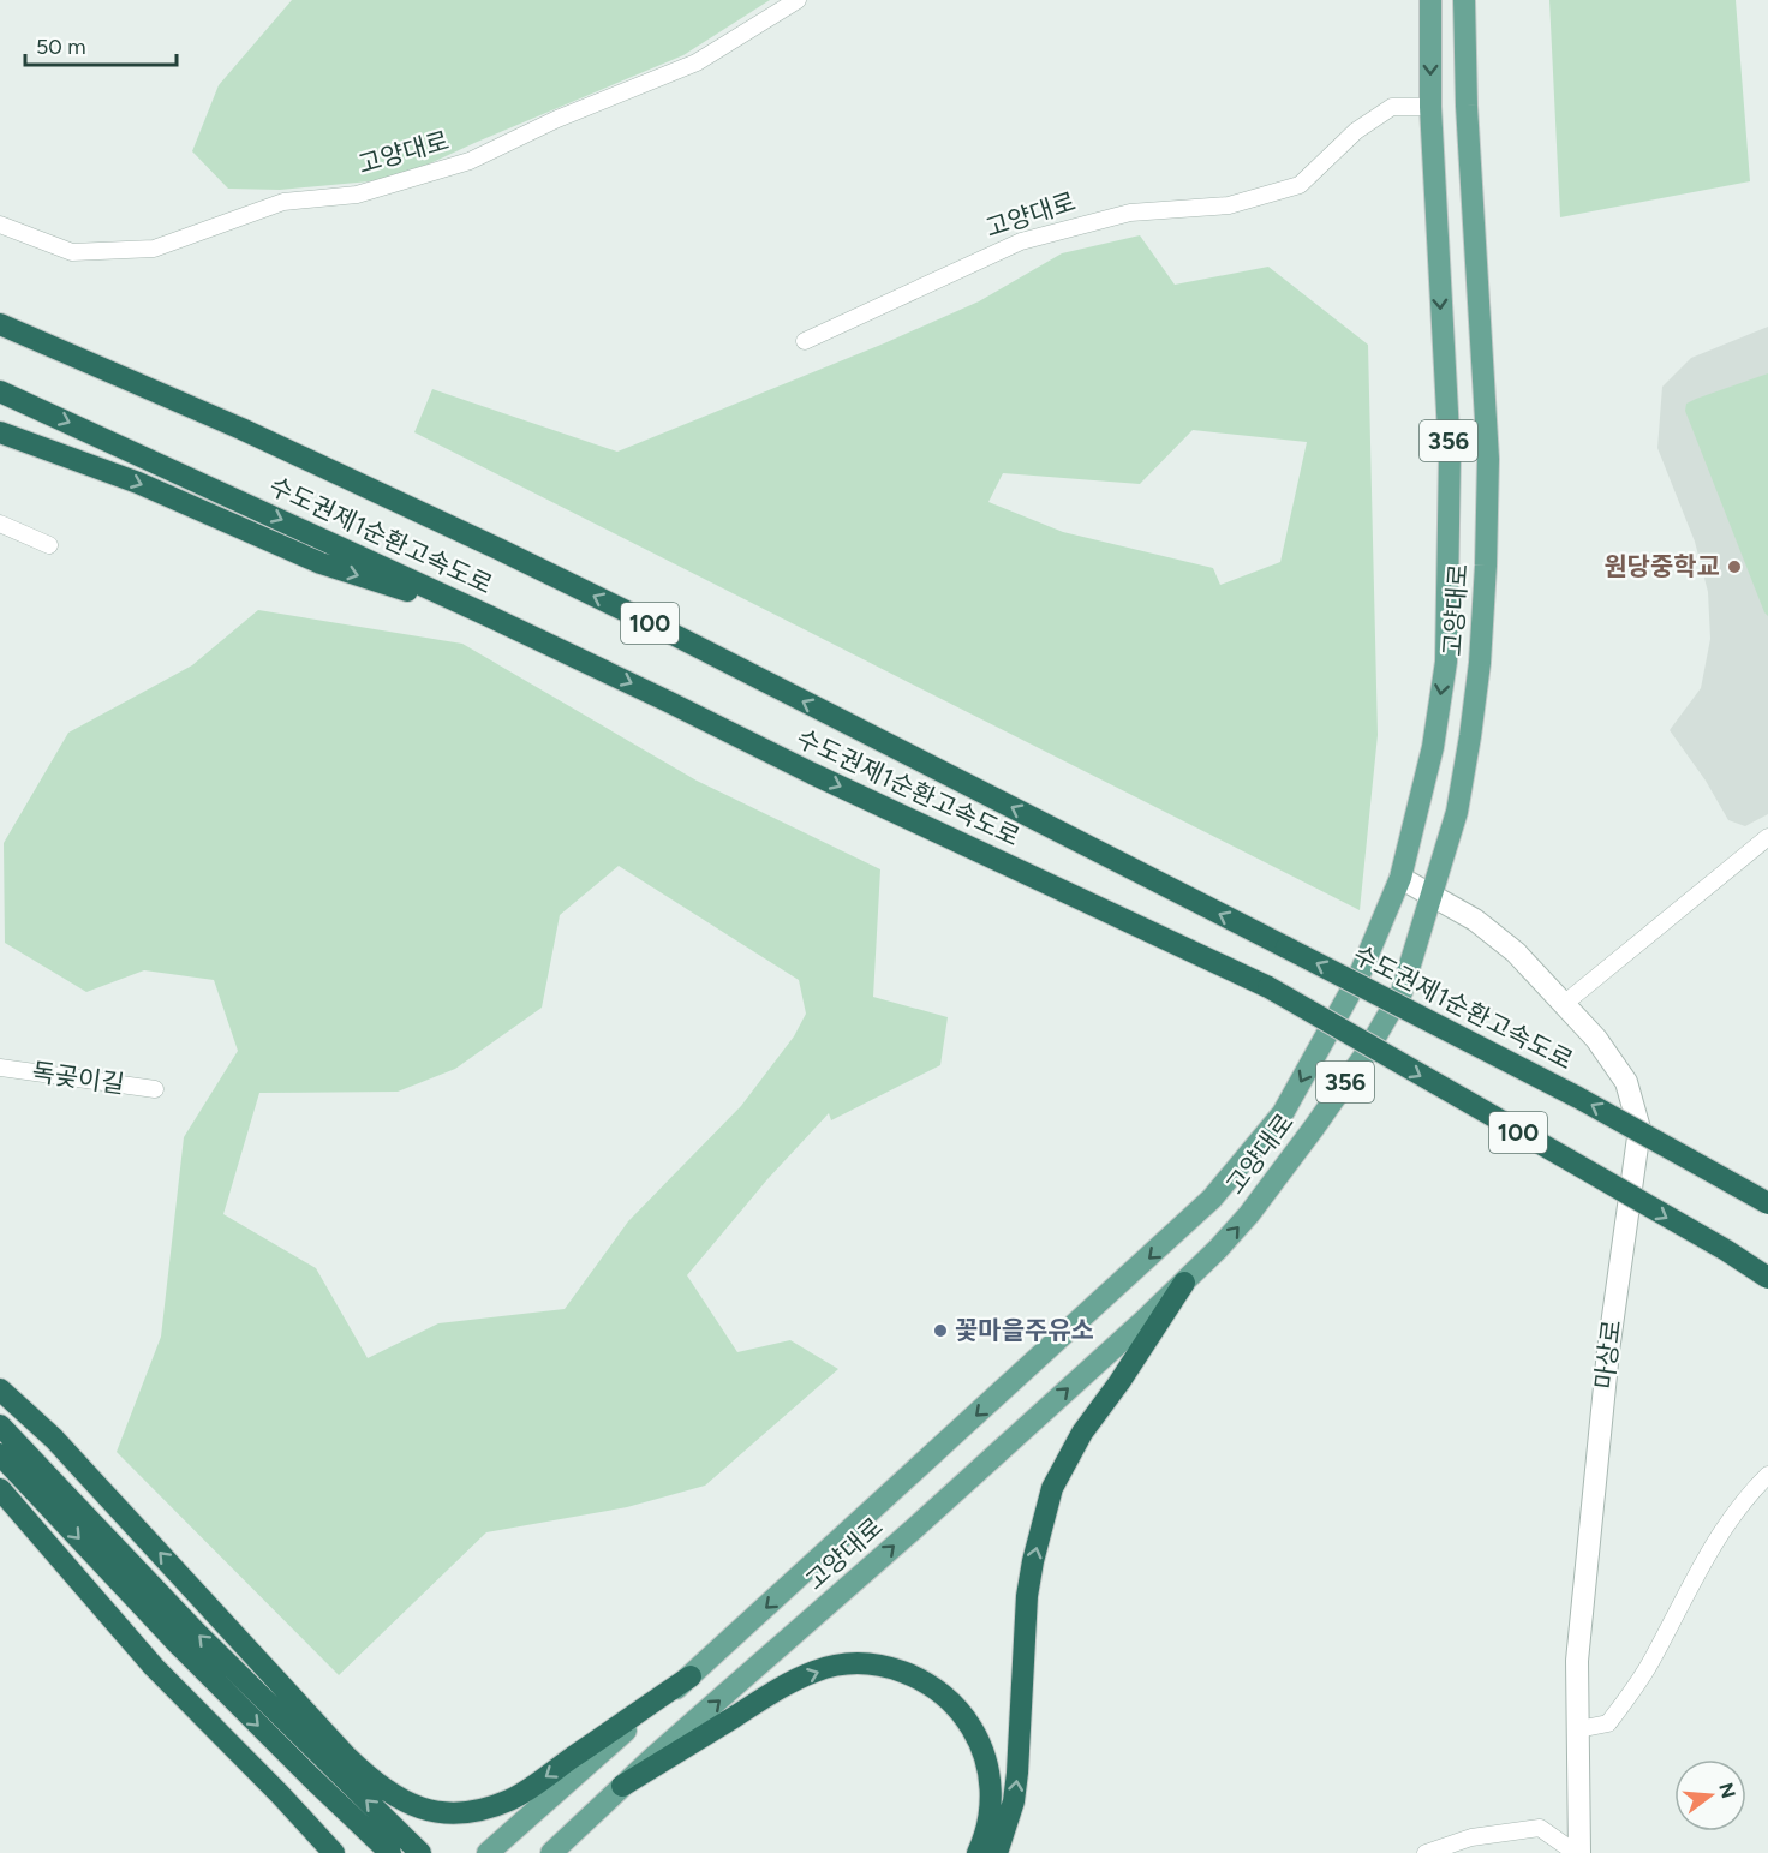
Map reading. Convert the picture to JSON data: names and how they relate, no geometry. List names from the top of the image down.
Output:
{
  "streets": {
    "highway": ["수도권제1순환고속도로", "100"],
    "main road": ["고양대로", "356"],
    "street": ["독곶이길", "마상로"]
  },
  "crossings": [
    ["고양대로", "마상로"]
  ],
  "places": ["원당중학교", "꽃마을주유소"],
  "scale_bar": "50 m",
  "north": "right"
}
